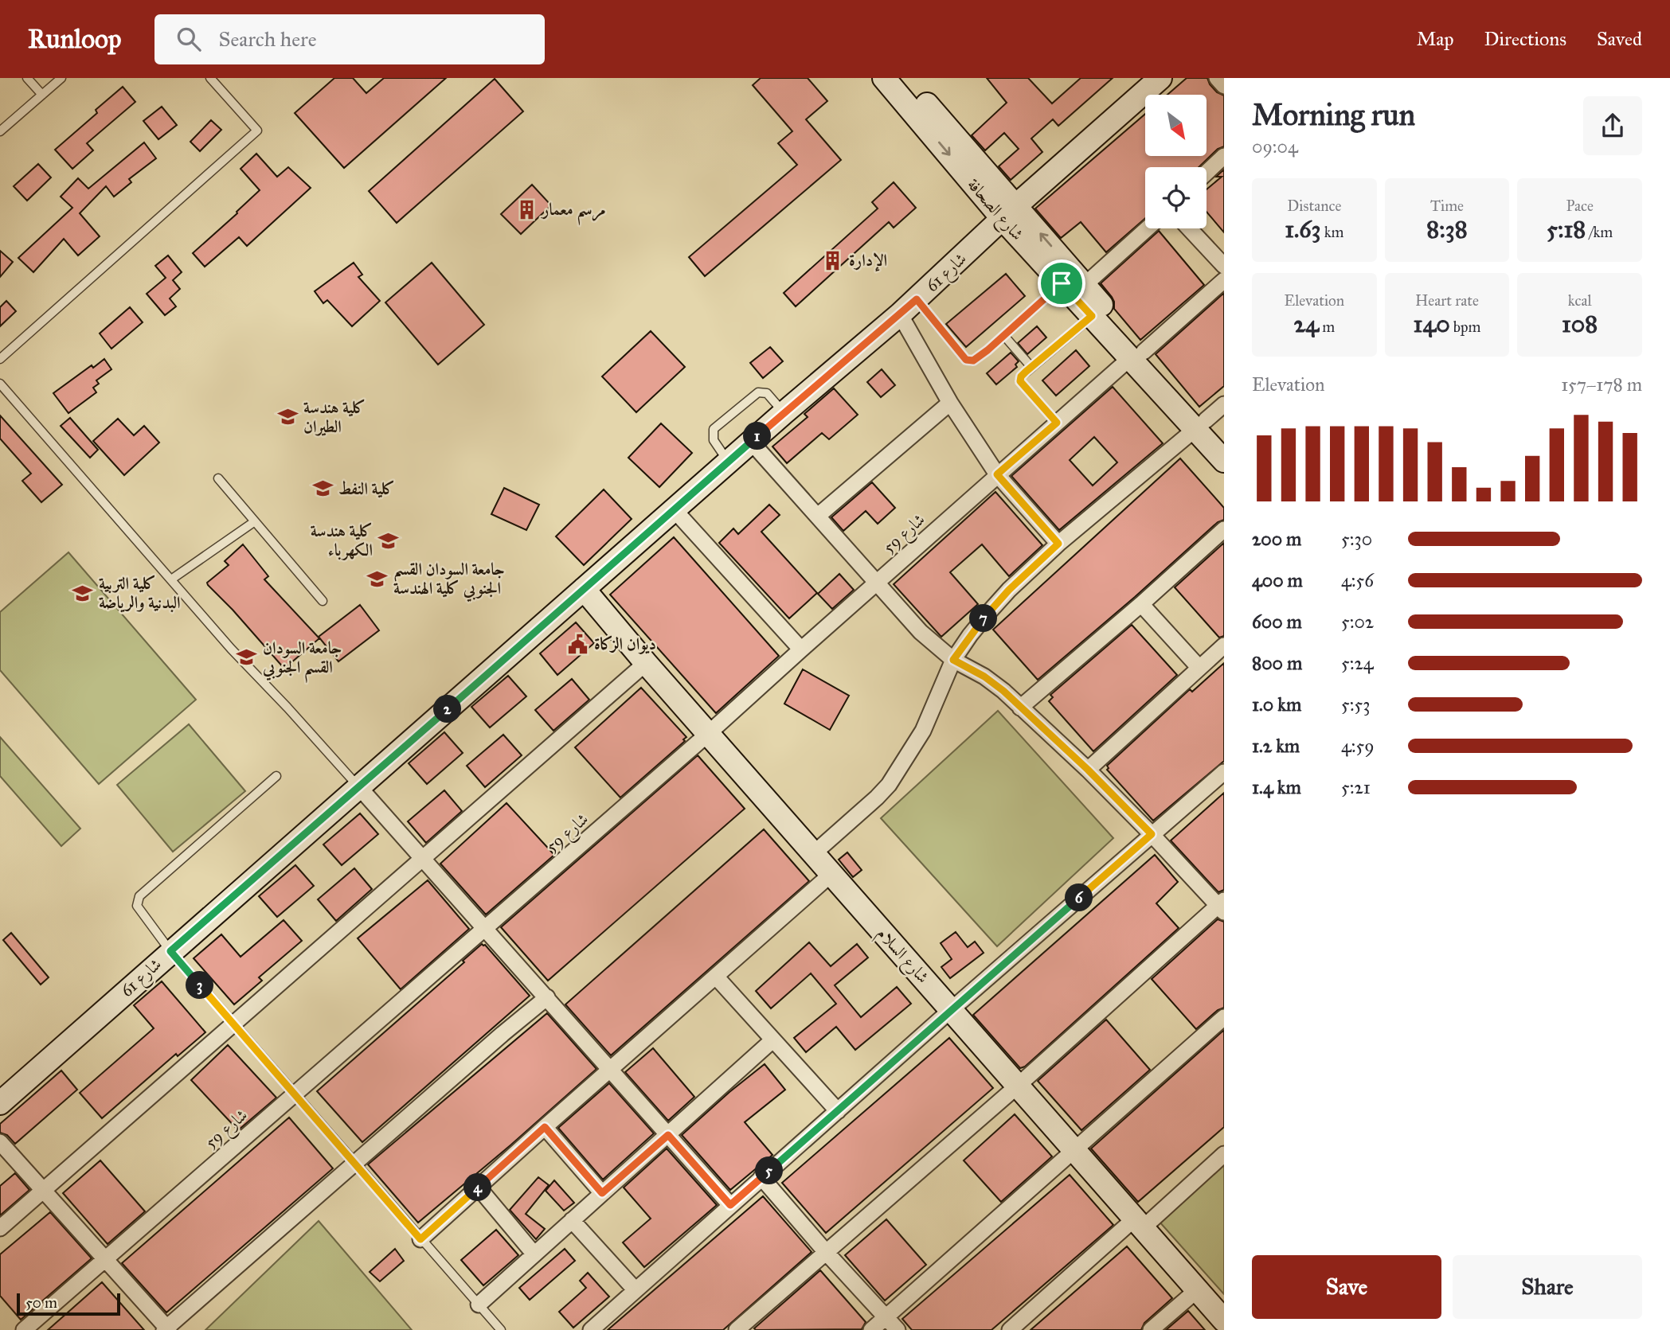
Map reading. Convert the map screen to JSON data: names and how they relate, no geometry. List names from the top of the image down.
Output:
{
  "streets": {
    "street": [
      "شارع الصحافة",
      "شارع 61",
      "شارع 59",
      "شارع السلام"
    ]
  },
  "crossings": [
    ["شارع الصحافة", "شارع 61"],
    ["شارع الصحافة", "شارع 59"],
    ["شارع 61", "شارع السلام"],
    ["شارع 59", "شارع السلام"]
  ],
  "places": {
    "building": ["مرسم معمار", "الإدارة"],
    "school or university": [
      "كلية هندسة الطيران",
      "كلية النفط",
      "كلية هندسة الكهرباء",
      "جامعة السودان القسم الجنوبي كلية الهندسة",
      "كلية التربية البدنية والرياضة",
      "جامعة السودان القسم الجنوبي"
    ],
    "public building": ["ديوان الزكاة"]
  },
  "scale_bar": "50 m",
  "north": "bottom right",
  "page": {
    "header": "Runloop",
    "search": "Search here",
    "nav": ["Map", "Directions", "Saved"],
    "heading": ["Morning run", "09:04"],
    "stats": [
      ["Distance", "1.63 km"],
      ["Time", "8:38"],
      ["Pace", "5:18 /km"],
      ["Elevation", "24 m"],
      ["Heart rate", "140 bpm"],
      ["kcal", "108"]
    ],
    "chart": ["Elevation", "157–178 m"],
    "pins": [
      "1",
      "7",
      "2",
      "6",
      "3",
      "5",
      "4"
    ],
    "list": [
      {
        "name": "200 m",
        "note": "5:30"
      },
      {
        "name": "400 m",
        "note": "4:56"
      },
      {
        "name": "600 m",
        "note": "5:02"
      },
      {
        "name": "800 m",
        "note": "5:24"
      },
      {
        "name": "1.0 km",
        "note": "5:53"
      },
      {
        "name": "1.2 km",
        "note": "4:59"
      },
      {
        "name": "1.4 km",
        "note": "5:21"
      }
    ],
    "buttons": ["Save", "Share"],
    "scale": "50 m"
  }
}
